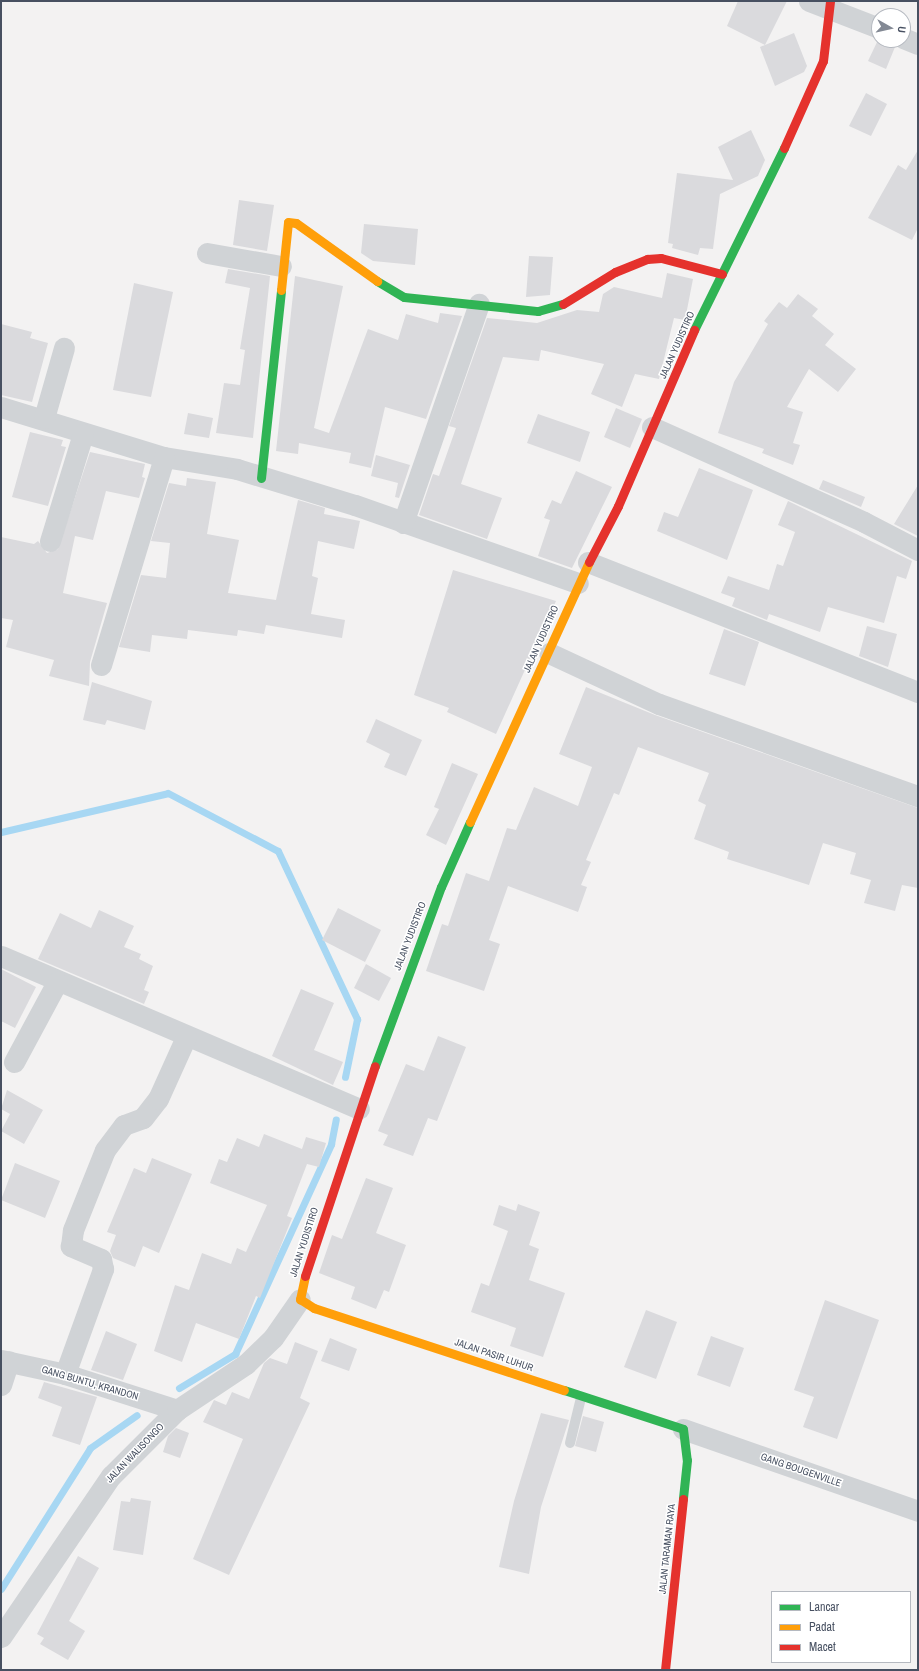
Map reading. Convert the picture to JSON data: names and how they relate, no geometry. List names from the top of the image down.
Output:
{
  "streets": {
    "street": [
      "JALAN YUDISTIRO",
      "JALAN PASIR LUHUR",
      "GANG BUNTU, KRANDON",
      "JALAN WALISONGO",
      "GANG BOUGENVILLE",
      "JALAN TARAMAN RAYA"
    ]
  },
  "crossings": [
    ["JALAN YUDISTIRO", "JALAN PASIR LUHUR"],
    ["JALAN YUDISTIRO", "JALAN WALISONGO"],
    ["JALAN PASIR LUHUR", "JALAN WALISONGO"],
    ["JALAN PASIR LUHUR", "GANG BOUGENVILLE"],
    ["JALAN PASIR LUHUR", "JALAN TARAMAN RAYA"],
    ["GANG BUNTU, KRANDON", "JALAN WALISONGO"],
    ["GANG BOUGENVILLE", "JALAN TARAMAN RAYA"]
  ],
  "legend": ["Lancar", "Padat", "Macet"],
  "north": "right"
}
